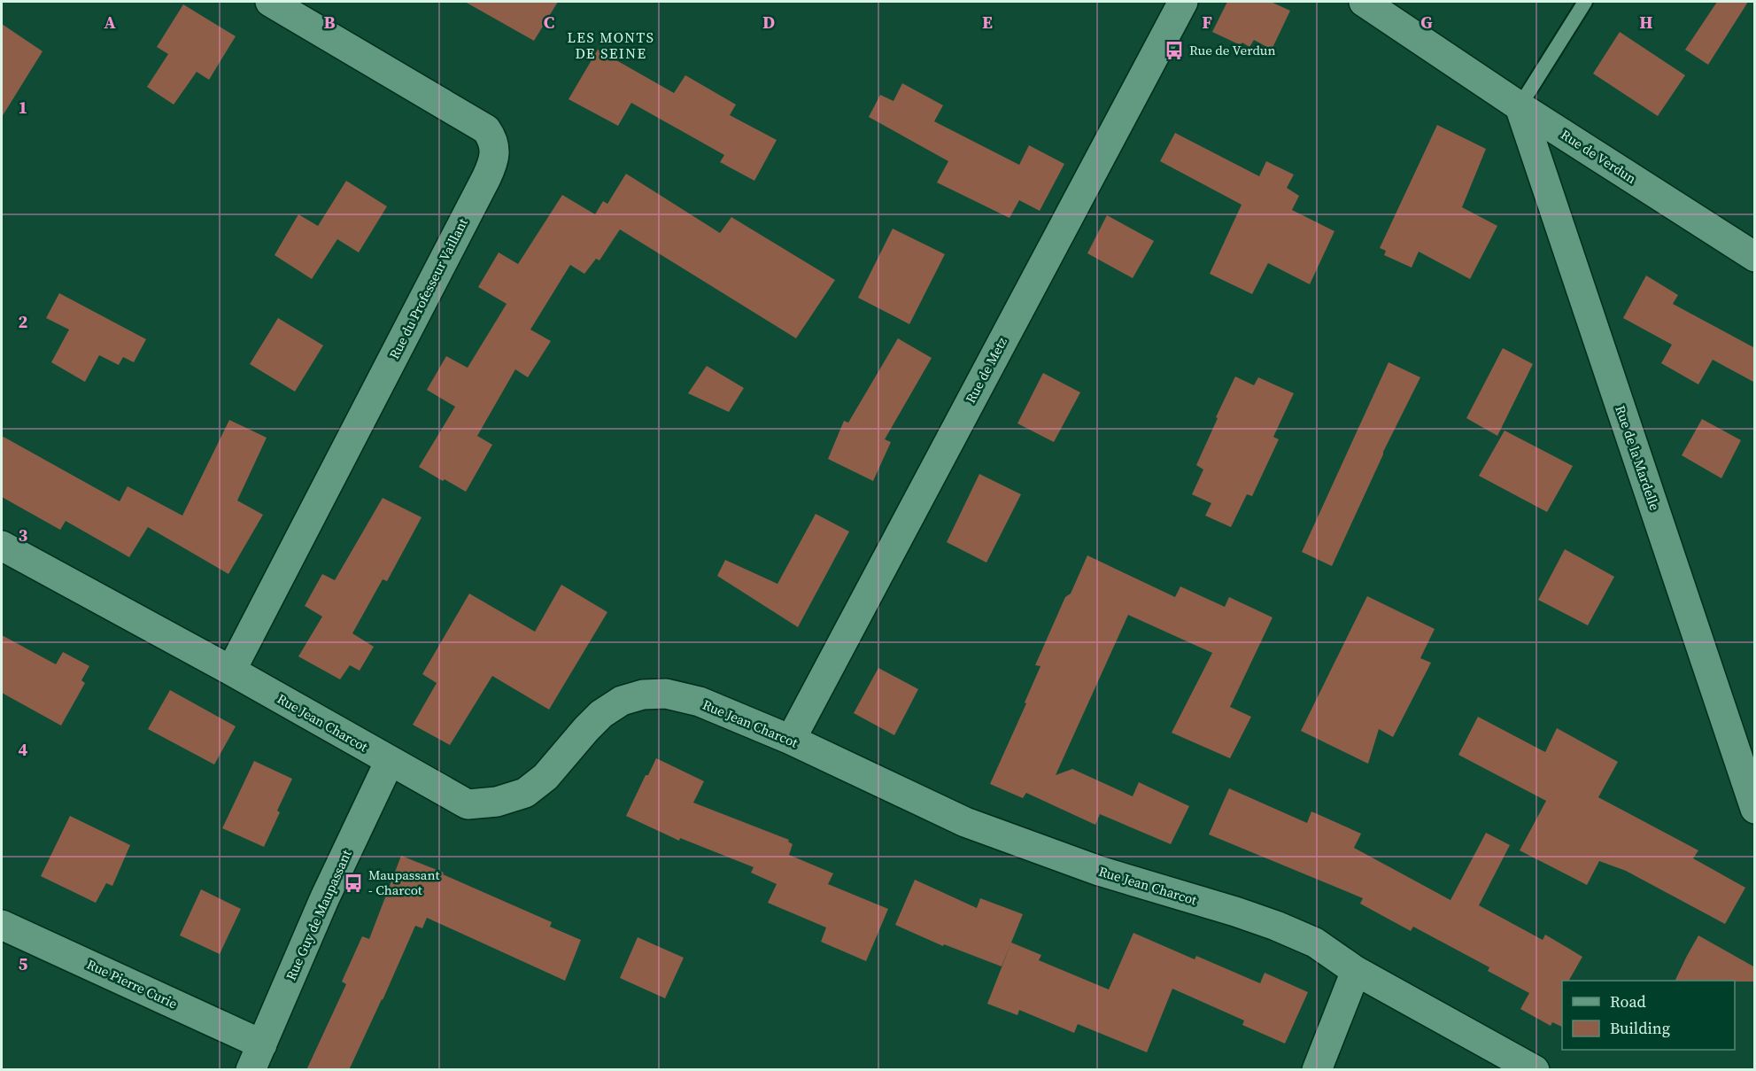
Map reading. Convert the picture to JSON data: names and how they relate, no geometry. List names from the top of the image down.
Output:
{
  "streets": {
    "street": [
      "Rue de Verdun",
      "Rue du Professeur Vaillant",
      "Rue de Metz",
      "Rue de la Mardelle",
      "Rue Jean Charcot",
      "Rue Guy de Maupassant",
      "Rue Pierre Curie"
    ]
  },
  "crossings": [
    ["Rue de Verdun", "Rue de la Mardelle"],
    ["Rue du Professeur Vaillant", "Rue Jean Charcot"],
    ["Rue de Metz", "Rue Jean Charcot"],
    ["Rue Jean Charcot", "Rue Guy de Maupassant"],
    ["Rue Guy de Maupassant", "Rue Pierre Curie"]
  ],
  "districts": ["LES MONTS DE SEINE"],
  "places": {
    "bus stop": ["Rue de Verdun", "Maupassant - Charcot"]
  },
  "legend": ["Road", "Building"],
  "grid": {
    "columns": [
      "A",
      "B",
      "C",
      "D",
      "E",
      "F",
      "G",
      "H"
    ],
    "rows": [
      "1",
      "2",
      "3",
      "4",
      "5"
    ]
  }
}
